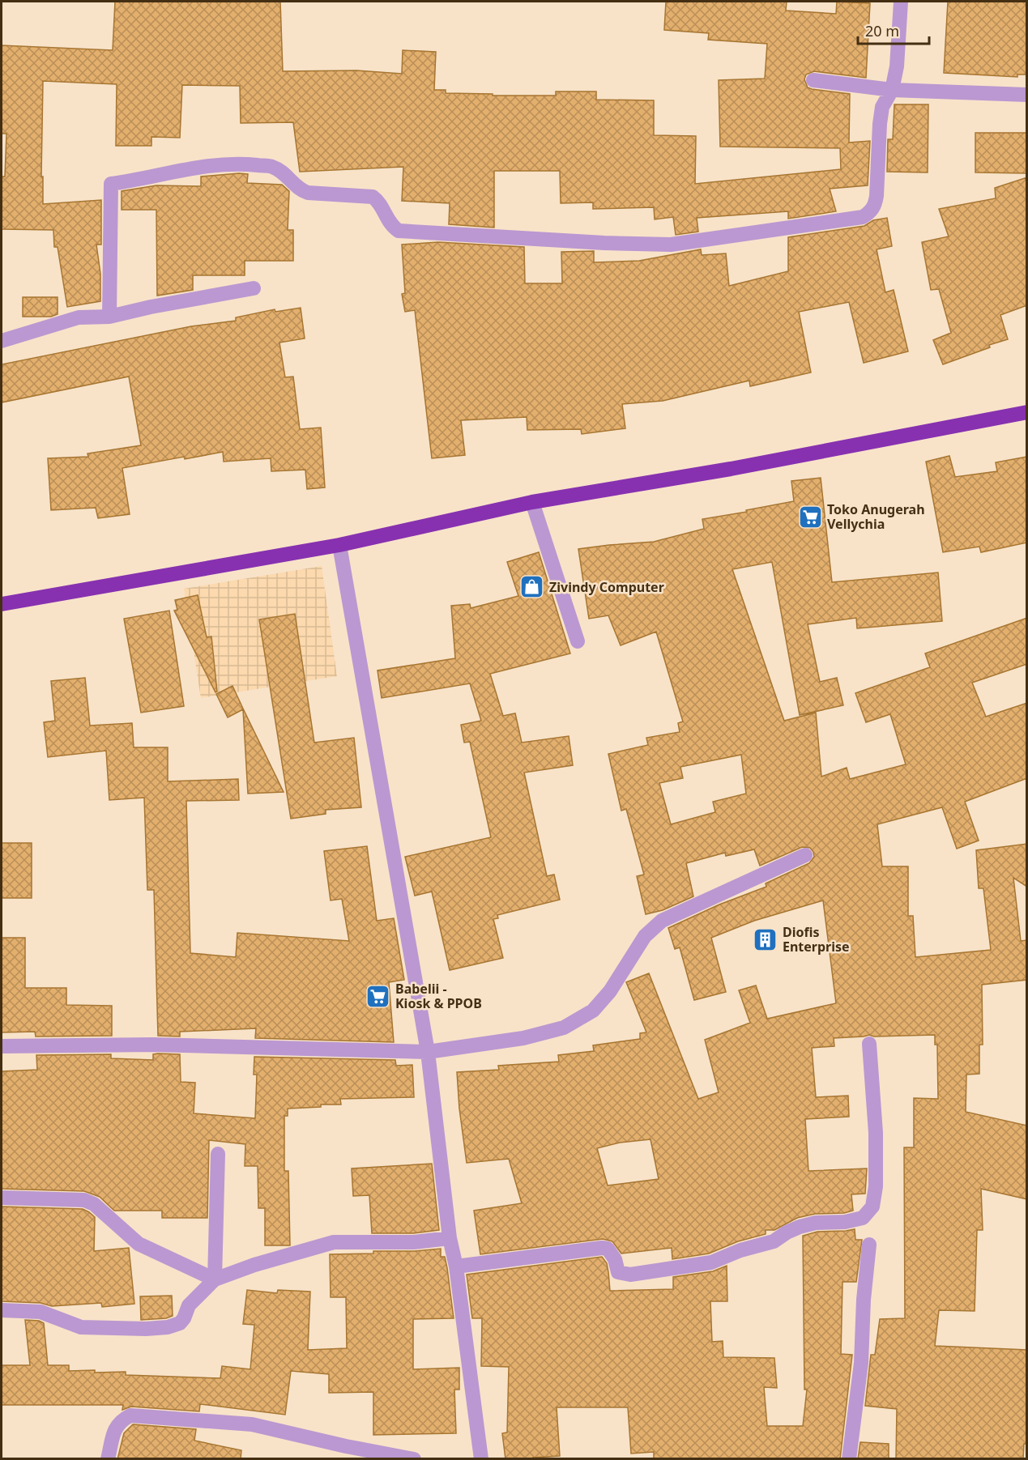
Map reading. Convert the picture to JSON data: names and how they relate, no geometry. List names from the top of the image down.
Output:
{
  "places": {
    "supermarket": ["Toko Anugerah Vellychia", "Babelii - Kiosk & PPOB"],
    "shop": ["Zivindy Computer"],
    "building": ["Diofis Enterprise"]
  },
  "scale_bar": "20 m"
}
